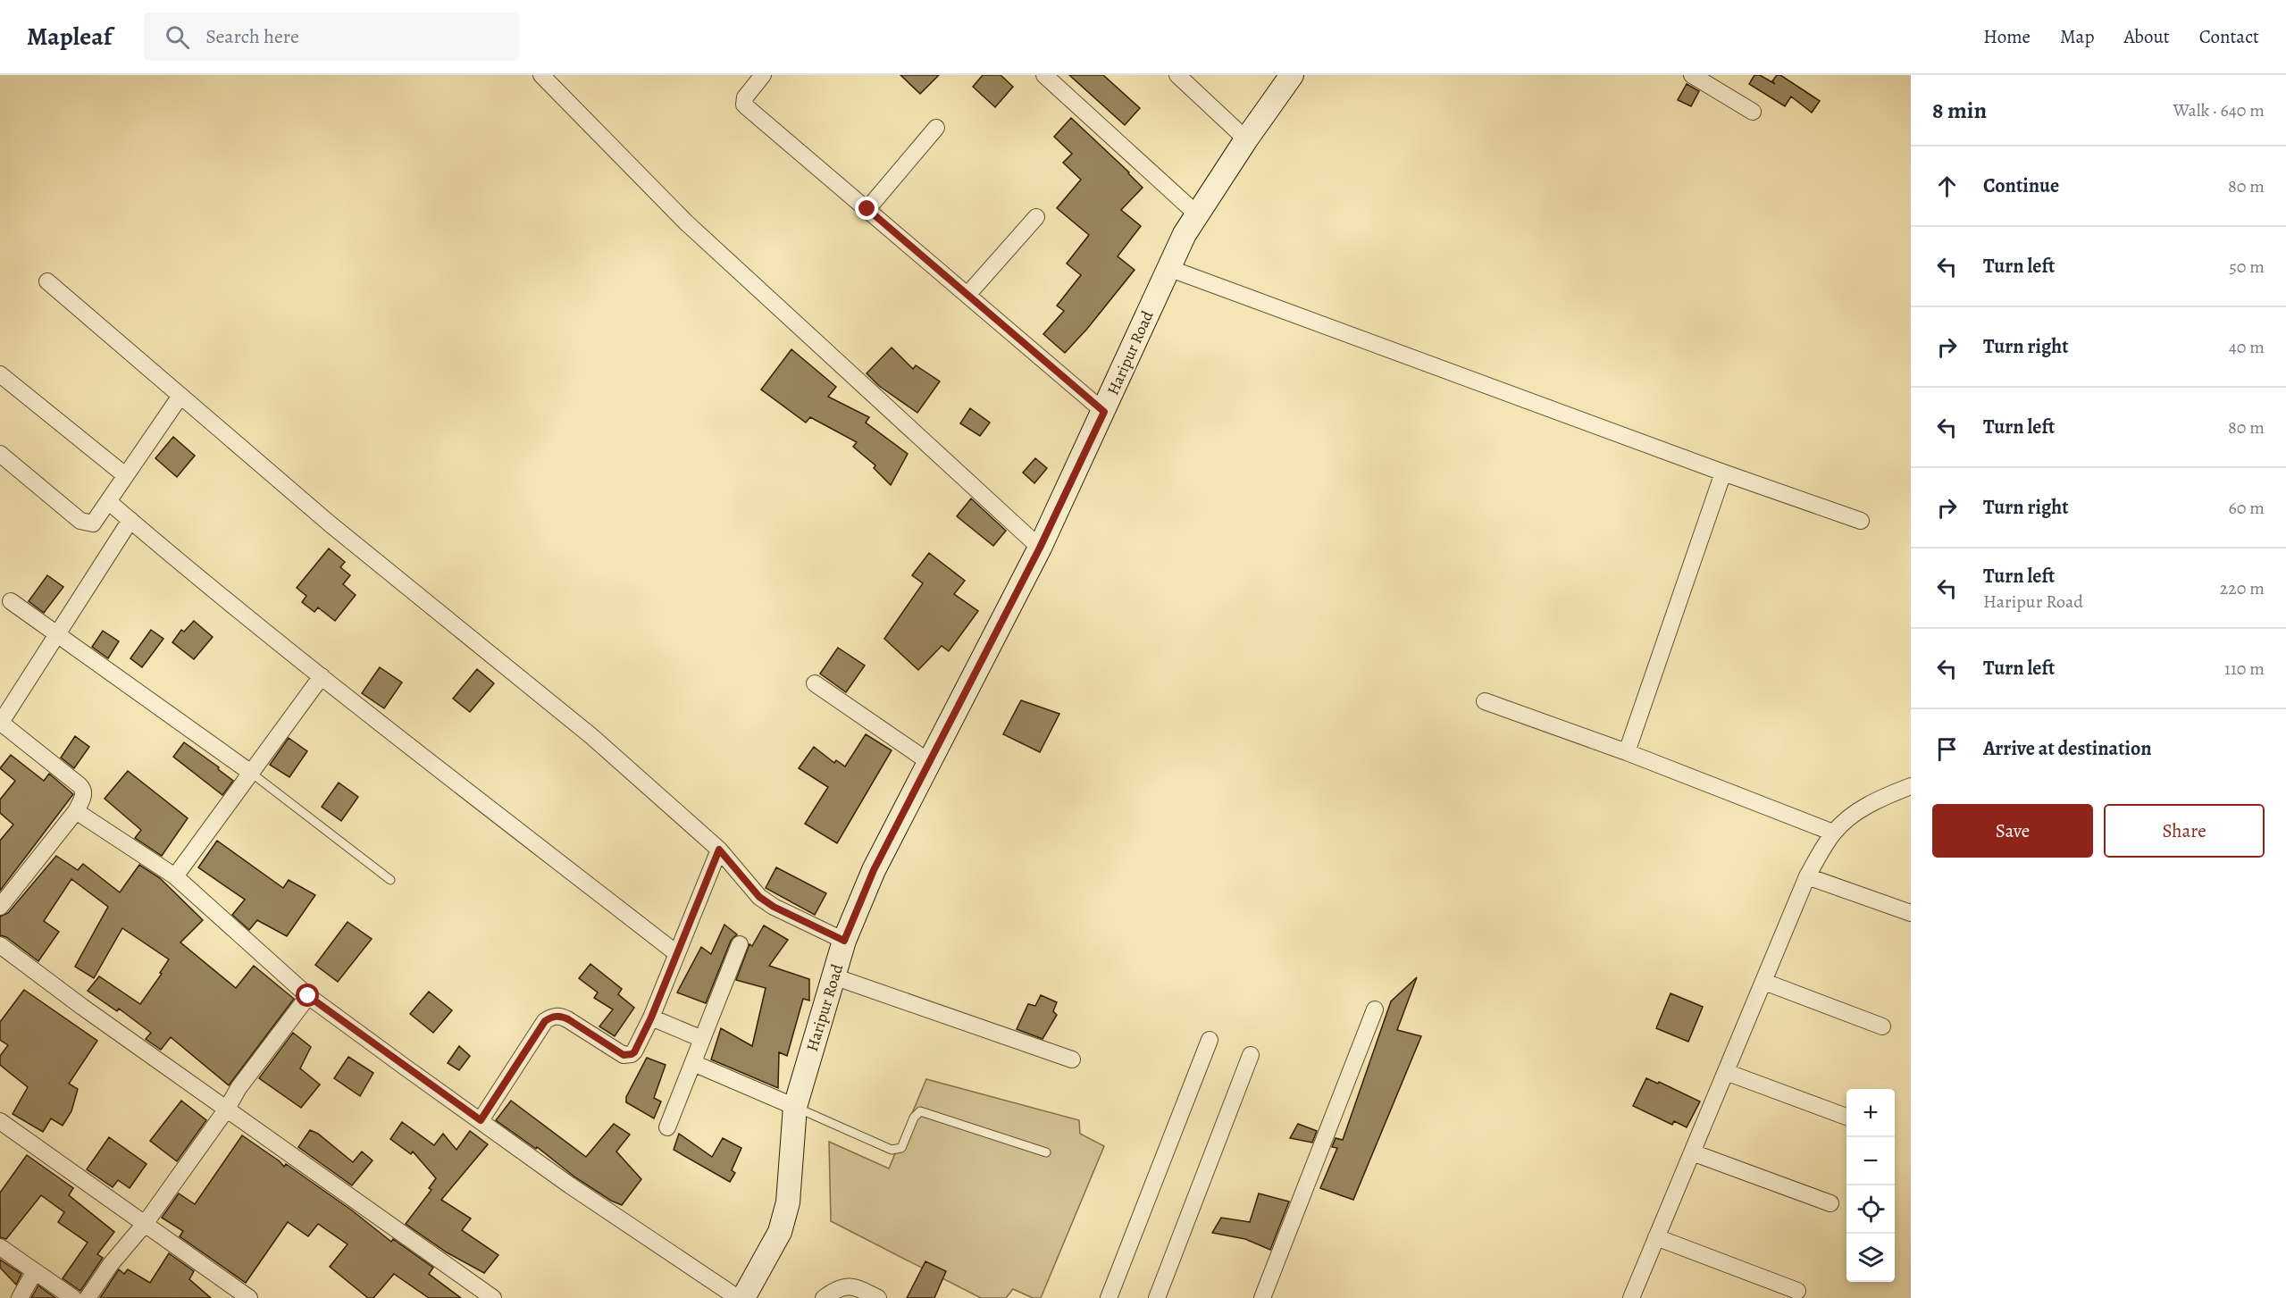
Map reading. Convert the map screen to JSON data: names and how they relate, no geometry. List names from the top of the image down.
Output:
{
  "streets": {
    "street": ["Haripur Road"]
  },
  "page": {
    "header": "Mapleaf",
    "search": "Search here",
    "nav": [
      "Home",
      "Map",
      "About",
      "Contact"
    ],
    "heading": ["8 min", "Walk · 640 m"],
    "list": [
      ["Continue", "80 m"],
      ["Turn left", "50 m"],
      ["Turn right", "40 m"],
      ["Turn left", "80 m"],
      ["Turn right", "60 m"],
      ["Turn left", "Haripur Road", "220 m"],
      ["Turn left", "110 m"],
      "Arrive at destination"
    ],
    "buttons": ["Save", "Share"],
    "map_buttons": ["+", "−"]
  }
}
